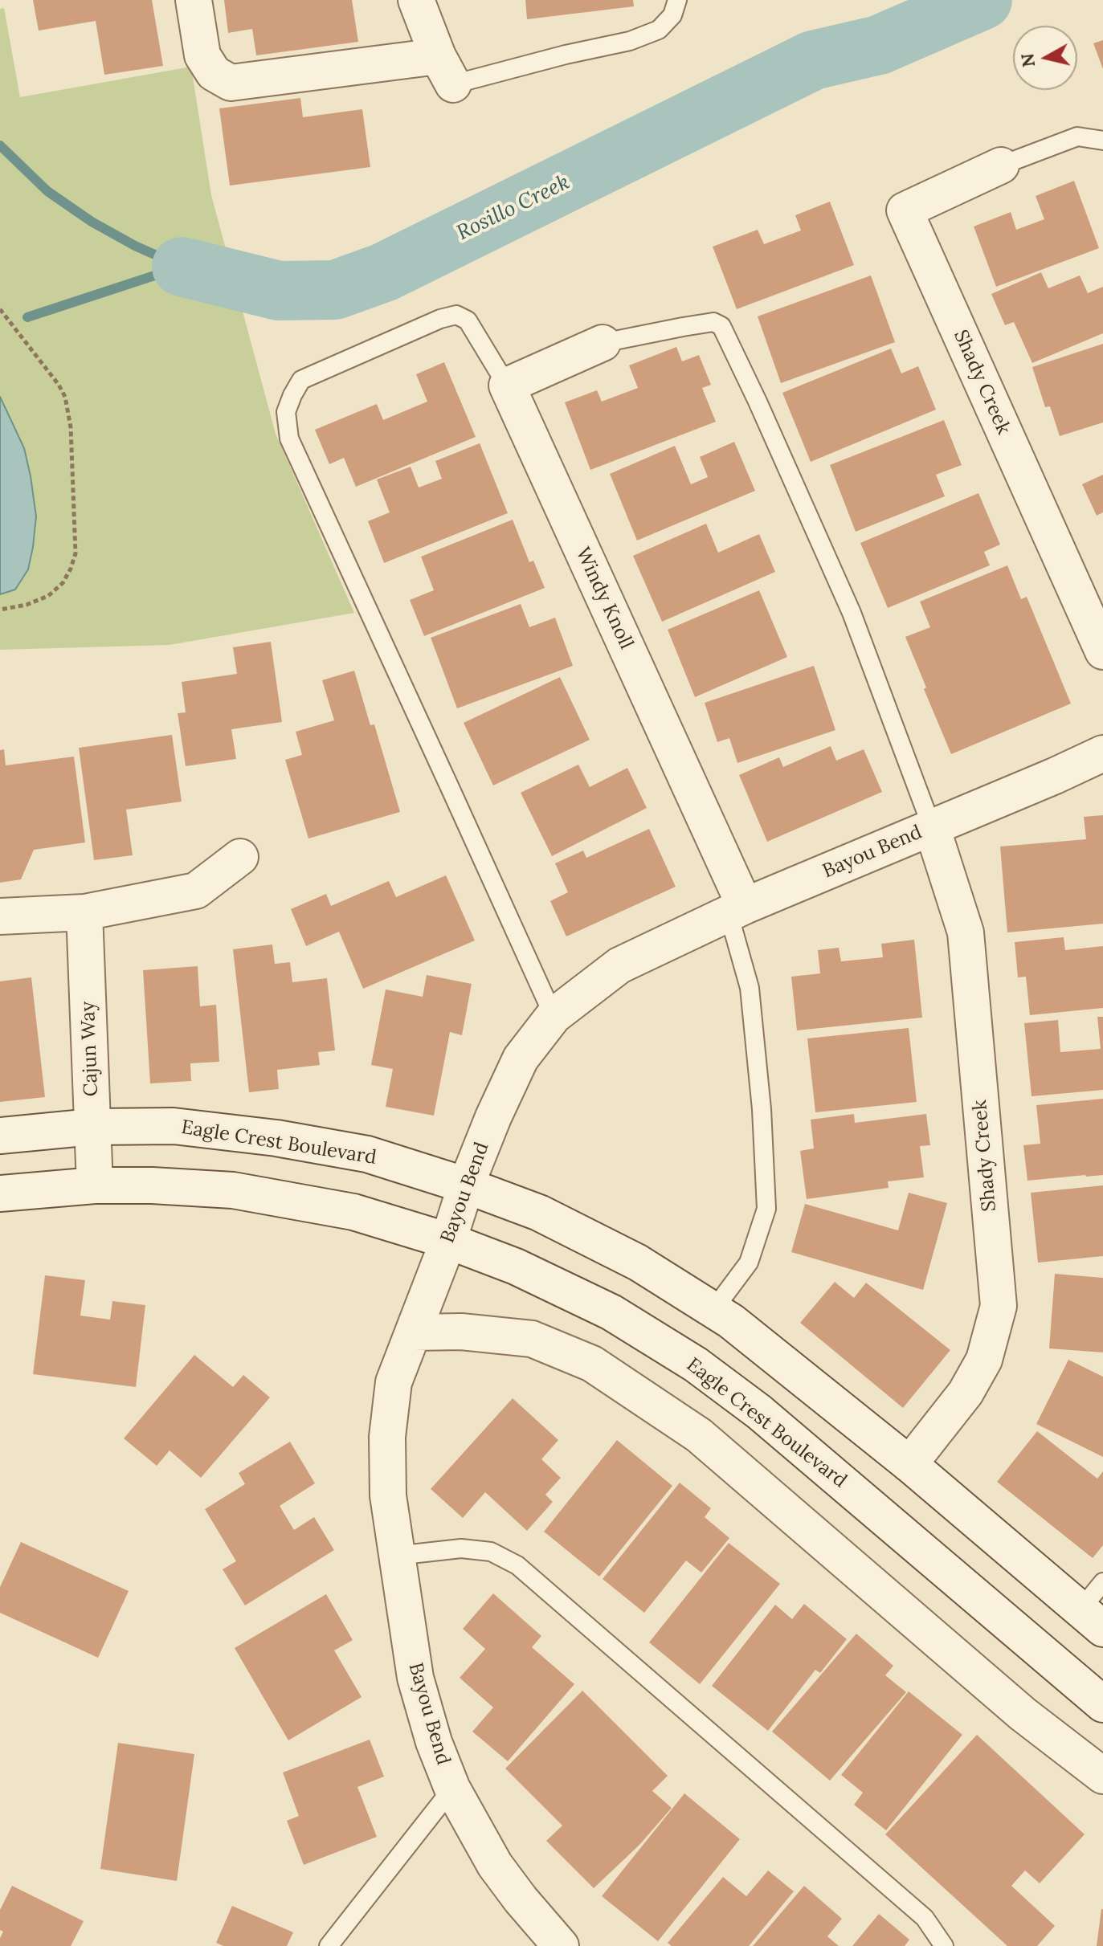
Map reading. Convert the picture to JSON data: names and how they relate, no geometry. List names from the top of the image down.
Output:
{
  "streets": {
    "street": [
      "Shady Creek",
      "Windy Knoll",
      "Bayou Bend",
      "Cajun Way",
      "Eagle Crest Boulevard"
    ]
  },
  "crossings": [
    ["Shady Creek", "Bayou Bend"],
    ["Shady Creek", "Eagle Crest Boulevard"],
    ["Windy Knoll", "Bayou Bend"],
    ["Bayou Bend", "Eagle Crest Boulevard"],
    ["Cajun Way", "Eagle Crest Boulevard"]
  ],
  "water": ["Rosillo Creek"],
  "north": "left"
}
